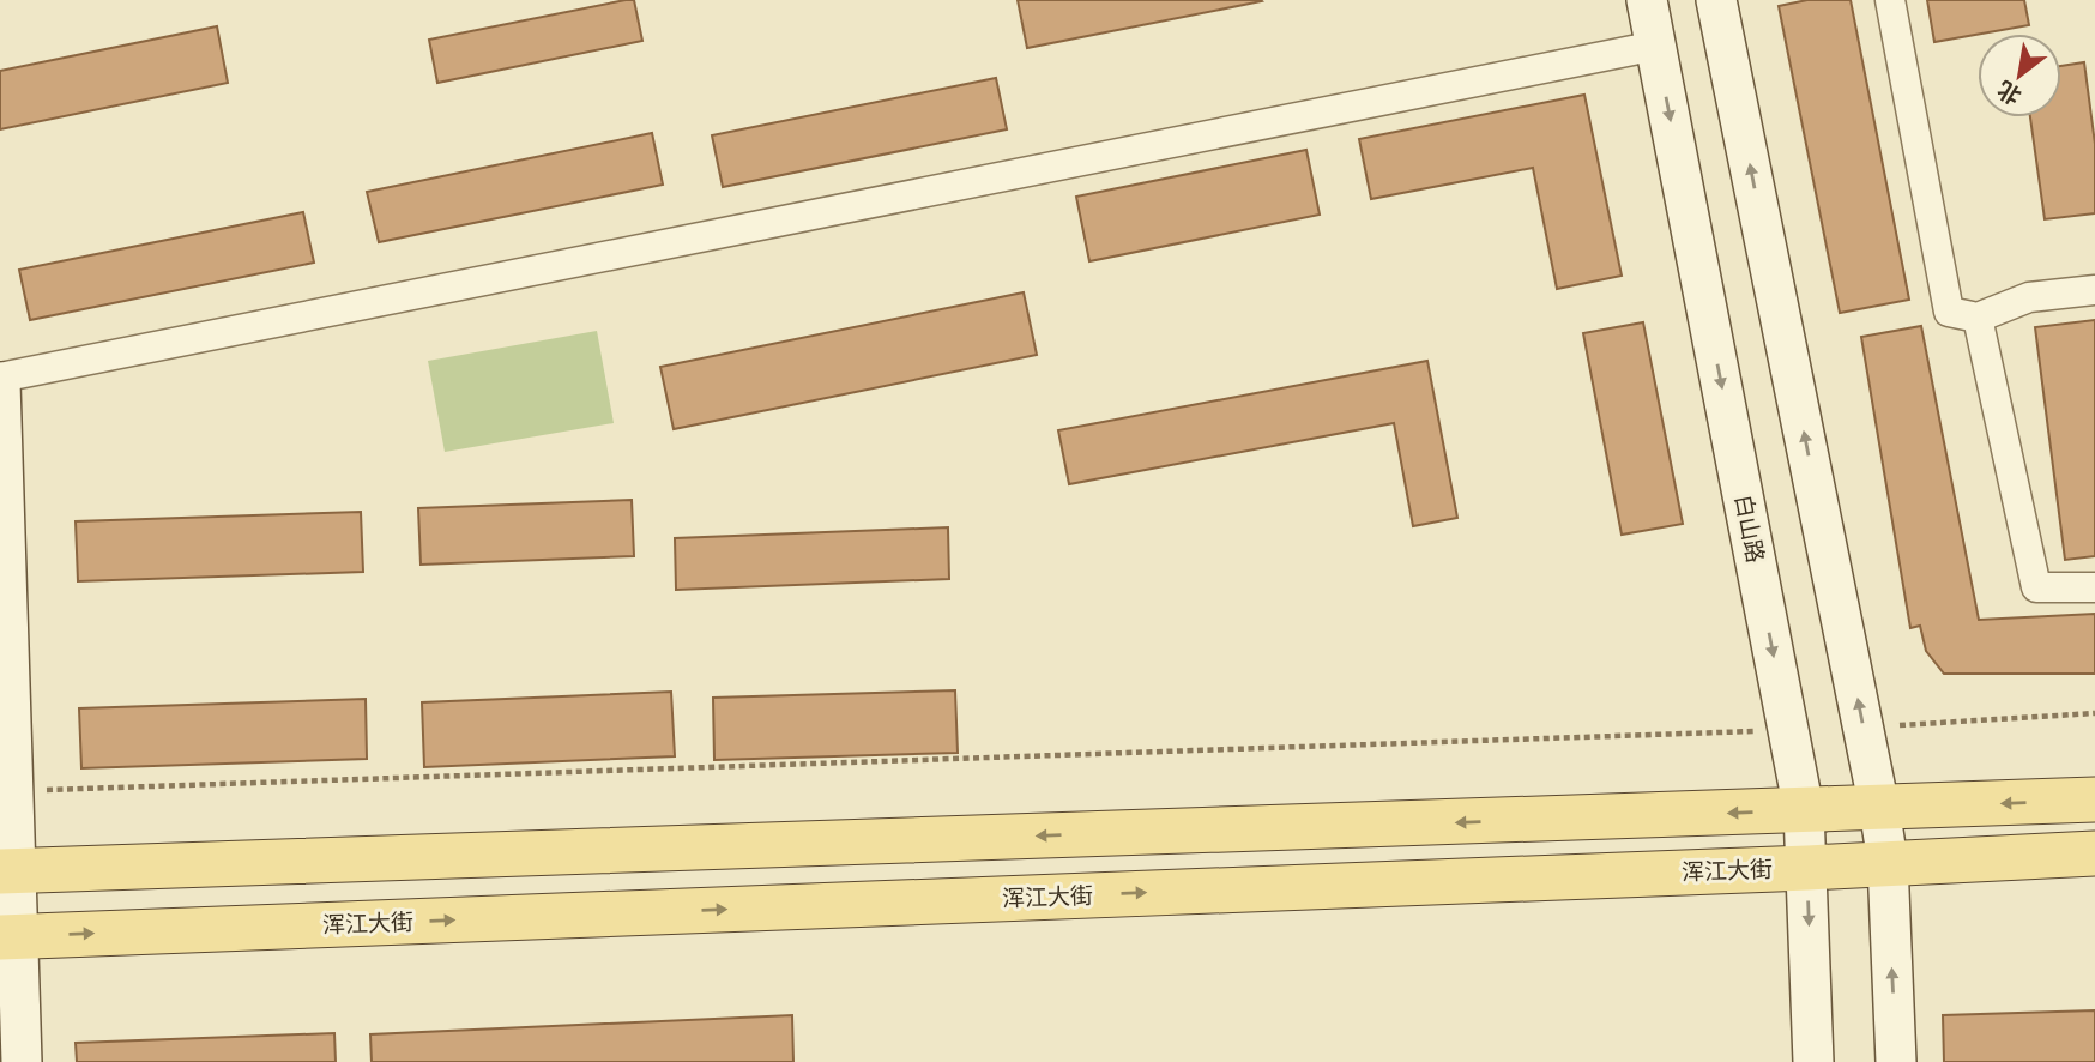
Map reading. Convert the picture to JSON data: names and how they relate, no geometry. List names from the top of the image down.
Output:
{
  "streets": {
    "main road": ["浑江大街"],
    "street": ["白山路"]
  },
  "crossings": [
    ["白山路", "浑江大街"]
  ],
  "north": "bottom left"
}
